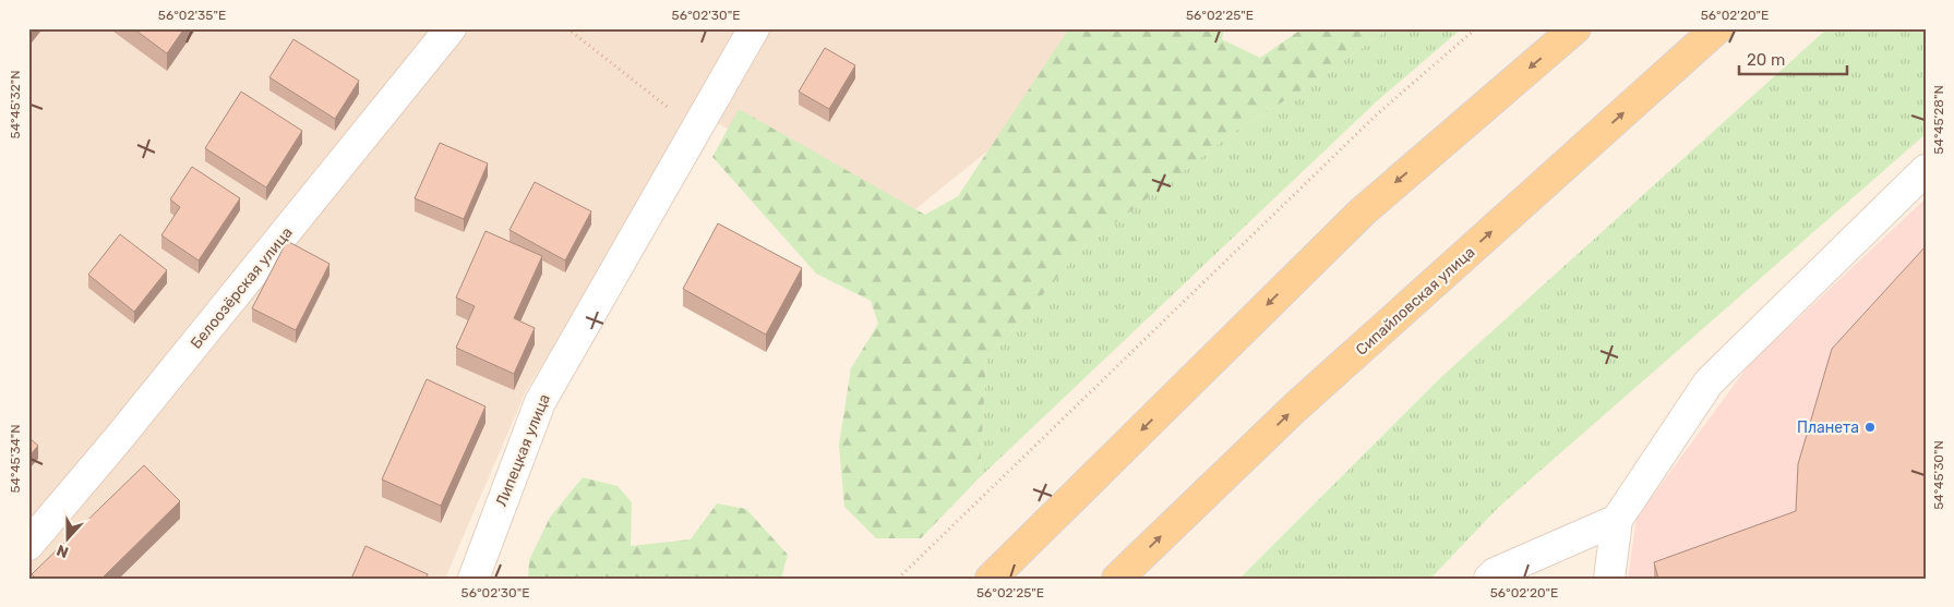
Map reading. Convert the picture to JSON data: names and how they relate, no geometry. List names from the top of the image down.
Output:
{
  "streets": {
    "main road": ["Сипайловская улица"],
    "street": ["Белоозёрская улица", "Липецкая улица"]
  },
  "places": ["Планета"],
  "scale_bar": "20 m",
  "north": "bottom",
  "coordinates": [
    "56°02'35\"E",
    "56°02'30\"E",
    "56°02'25\"E",
    "56°02'20\"E",
    "54°45'32\"N",
    "54°45'28\"N",
    "54°45'34\"N",
    "54°45'30\"N"
  ]
}
